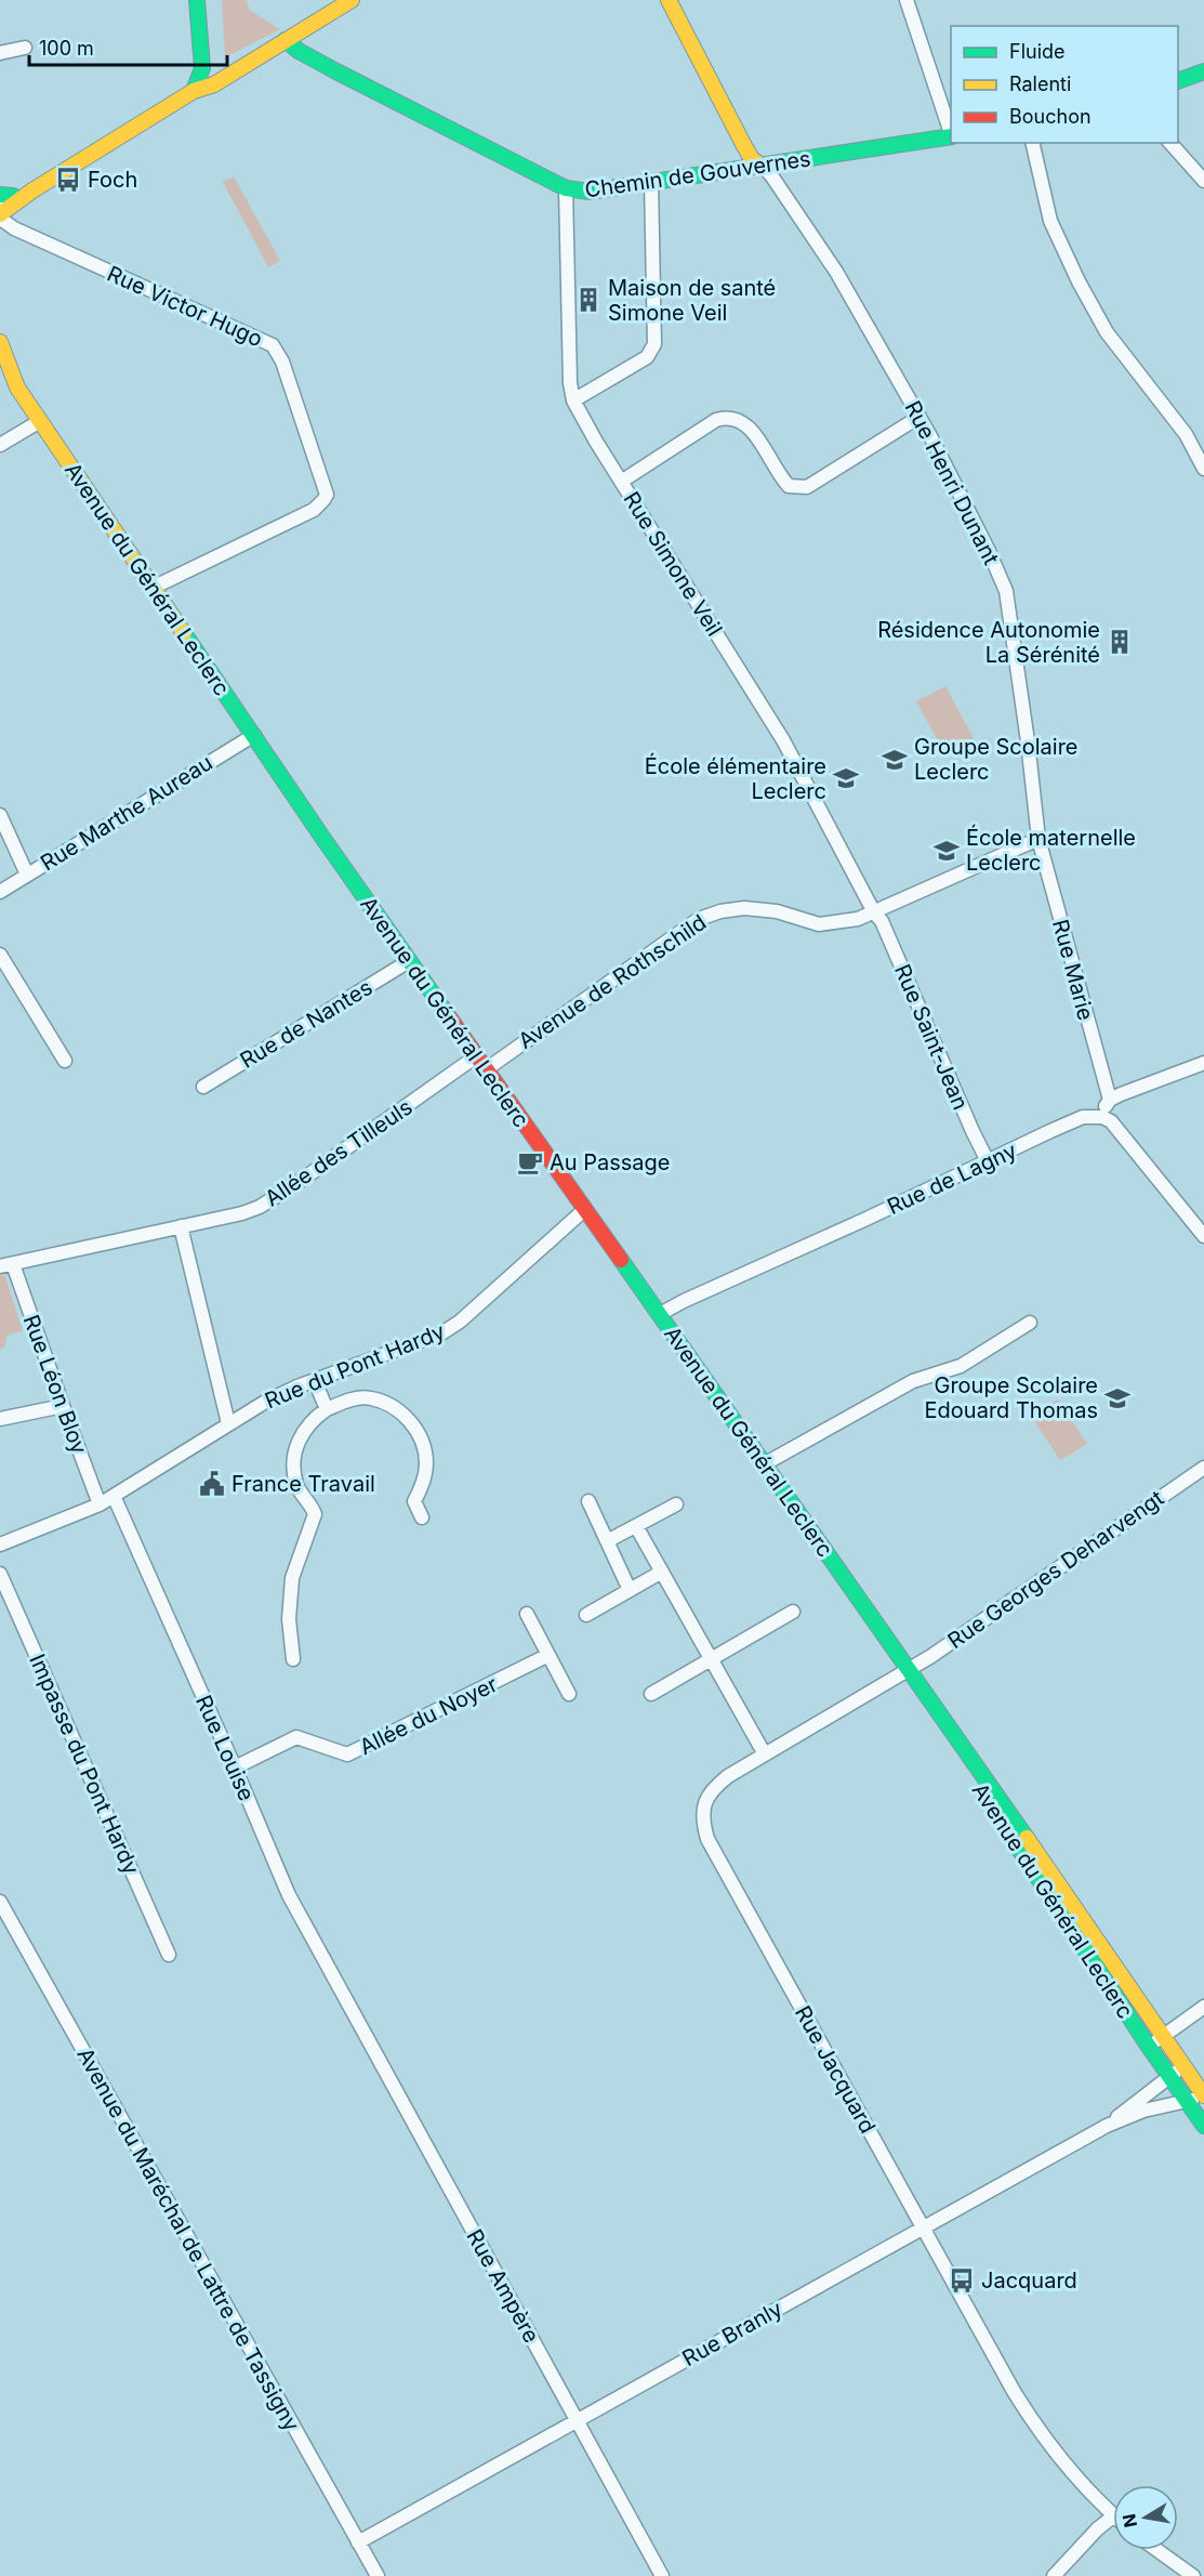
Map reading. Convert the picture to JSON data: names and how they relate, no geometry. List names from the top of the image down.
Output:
{
  "streets": {
    "main road": ["Chemin de Gouvernes", "Avenue du Général Leclerc"],
    "street": [
      "Rue Victor Hugo",
      "Rue Henri Dunant",
      "Rue Simone Veil",
      "Rue Marthe Aureau",
      "Rue Marie",
      "Avenue de Rothschild",
      "Rue de Nantes",
      "Rue Saint-Jean",
      "Allée des Tilleuls",
      "Rue de Lagny",
      "Rue du Pont Hardy",
      "Rue Léon Bloy",
      "Rue Georges Deharvengt",
      "Allée du Noyer",
      "Rue Louise",
      "Impasse du Pont Hardy",
      "Rue Jacquard",
      "Avenue du Maréchal de Lattre de Tassigny",
      "Rue Ampère",
      "Rue Branly"
    ]
  },
  "crossings": [
    ["Chemin de Gouvernes", "Rue Henri Dunant"],
    ["Chemin de Gouvernes", "Rue Simone Veil"],
    ["Rue Victor Hugo", "Avenue du Général Leclerc"],
    ["Rue Henri Dunant", "Rue Marie"],
    ["Rue Henri Dunant", "Avenue de Rothschild"],
    ["Rue Simone Veil", "Avenue de Rothschild"],
    ["Rue Simone Veil", "Rue Saint-Jean"],
    ["Avenue du Général Leclerc", "Rue Marthe Aureau"],
    ["Avenue du Général Leclerc", "Avenue de Rothschild"],
    ["Avenue du Général Leclerc", "Rue de Nantes"],
    ["Avenue du Général Leclerc", "Allée des Tilleuls"],
    ["Avenue du Général Leclerc", "Rue de Lagny"],
    ["Avenue du Général Leclerc", "Rue du Pont Hardy"],
    ["Avenue du Général Leclerc", "Rue Georges Deharvengt"],
    ["Avenue du Général Leclerc", "Rue Jacquard"],
    ["Avenue du Général Leclerc", "Rue Branly"],
    ["Rue Marie", "Avenue de Rothschild"],
    ["Avenue de Rothschild", "Rue Saint-Jean"],
    ["Rue Saint-Jean", "Rue de Lagny"],
    ["Allée des Tilleuls", "Rue Léon Bloy"],
    ["Rue du Pont Hardy", "Rue Léon Bloy"],
    ["Rue du Pont Hardy", "Rue Louise"],
    ["Rue Georges Deharvengt", "Rue Jacquard"],
    ["Allée du Noyer", "Rue Louise"],
    ["Rue Louise", "Rue Ampère"],
    ["Rue Jacquard", "Rue Branly"],
    ["Avenue du Maréchal de Lattre de Tassigny", "Rue Branly"],
    ["Rue Ampère", "Rue Branly"]
  ],
  "places": {
    "bus stop": ["Foch", "Jacquard"],
    "building": ["Maison de santé Simone Veil", "Résidence Autonomie La Sérénité"],
    "school or university": [
      "Groupe Scolaire Leclerc",
      "École élémentaire Leclerc",
      "École maternelle Leclerc",
      "Groupe Scolaire Edouard Thomas"
    ],
    "cafe": ["Au Passage"],
    "public building": ["France Travail"]
  },
  "legend": ["Fluide", "Ralenti", "Bouchon"],
  "scale_bar": "100 m",
  "north": "left"
}
